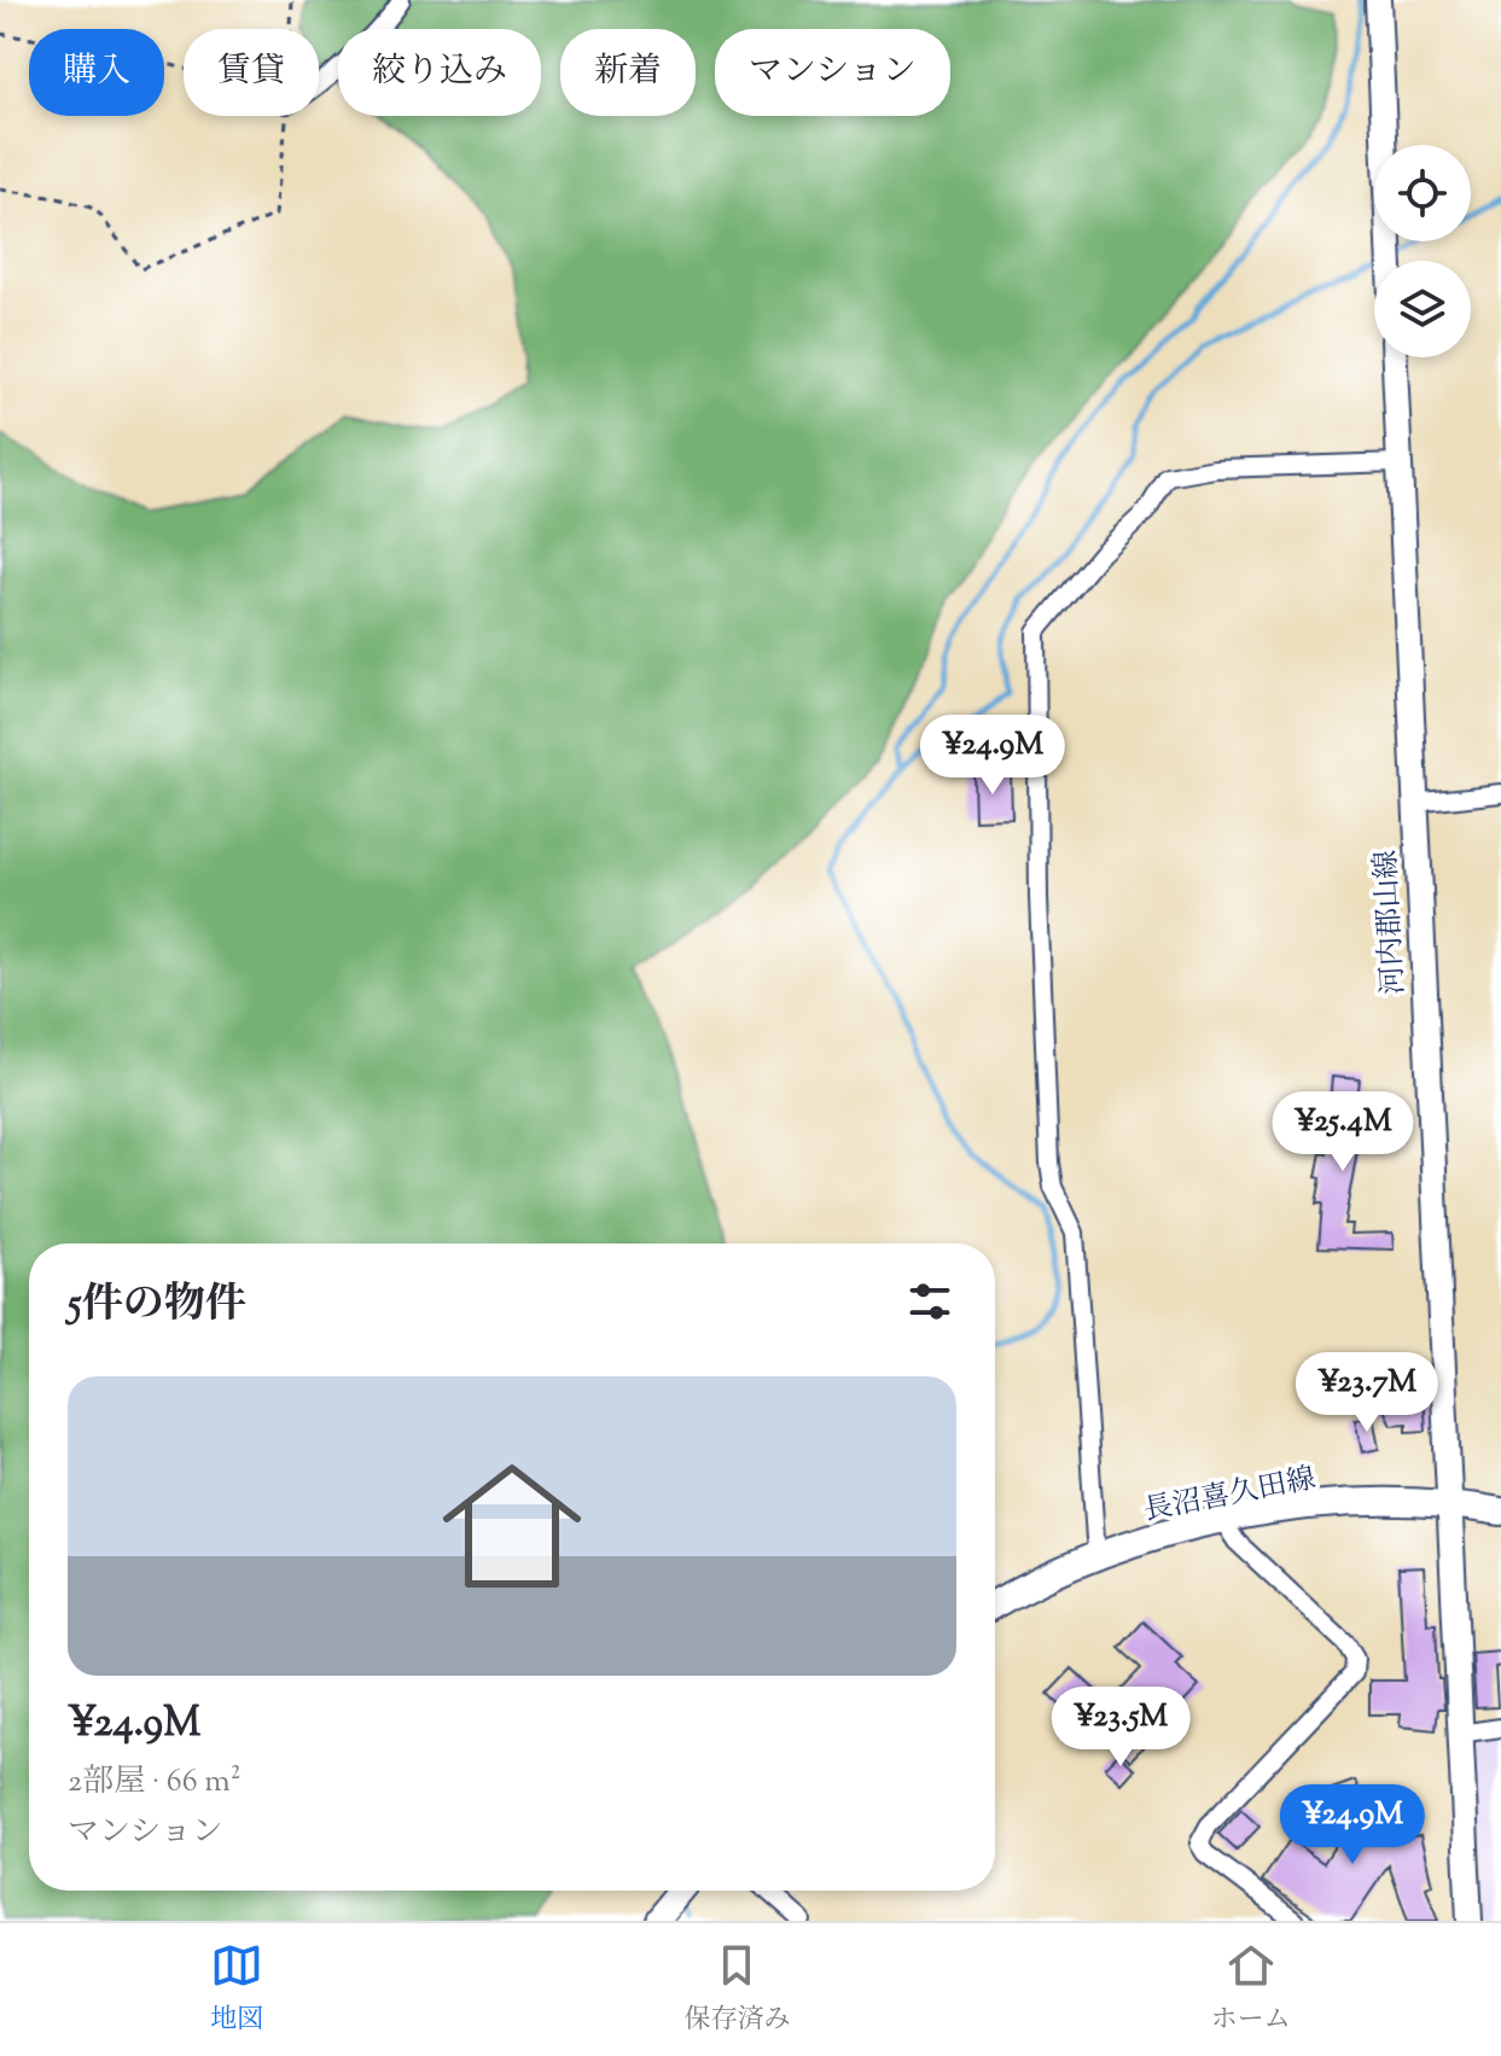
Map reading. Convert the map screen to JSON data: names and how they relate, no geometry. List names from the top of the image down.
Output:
{
  "streets": {
    "main road": ["河内郡山線", "長沼喜久田線"]
  },
  "crossings": [
    ["河内郡山線", "長沼喜久田線"]
  ],
  "page": {
    "chip": [
      "購入",
      "賃貸",
      "絞り込み",
      "新着",
      "マンション"
    ],
    "price": [
      "¥24.9M",
      "¥25.4M",
      "¥23.7M",
      "¥23.5M",
      "¥24.9M"
    ],
    "heading": "5件の物件",
    "list": [
      {
        "name": "¥24.9M",
        "note": "2部屋 · 66 m² · マンション"
      }
    ],
    "tabs": ["地図", "保存済み", "ホーム"]
  }
}
